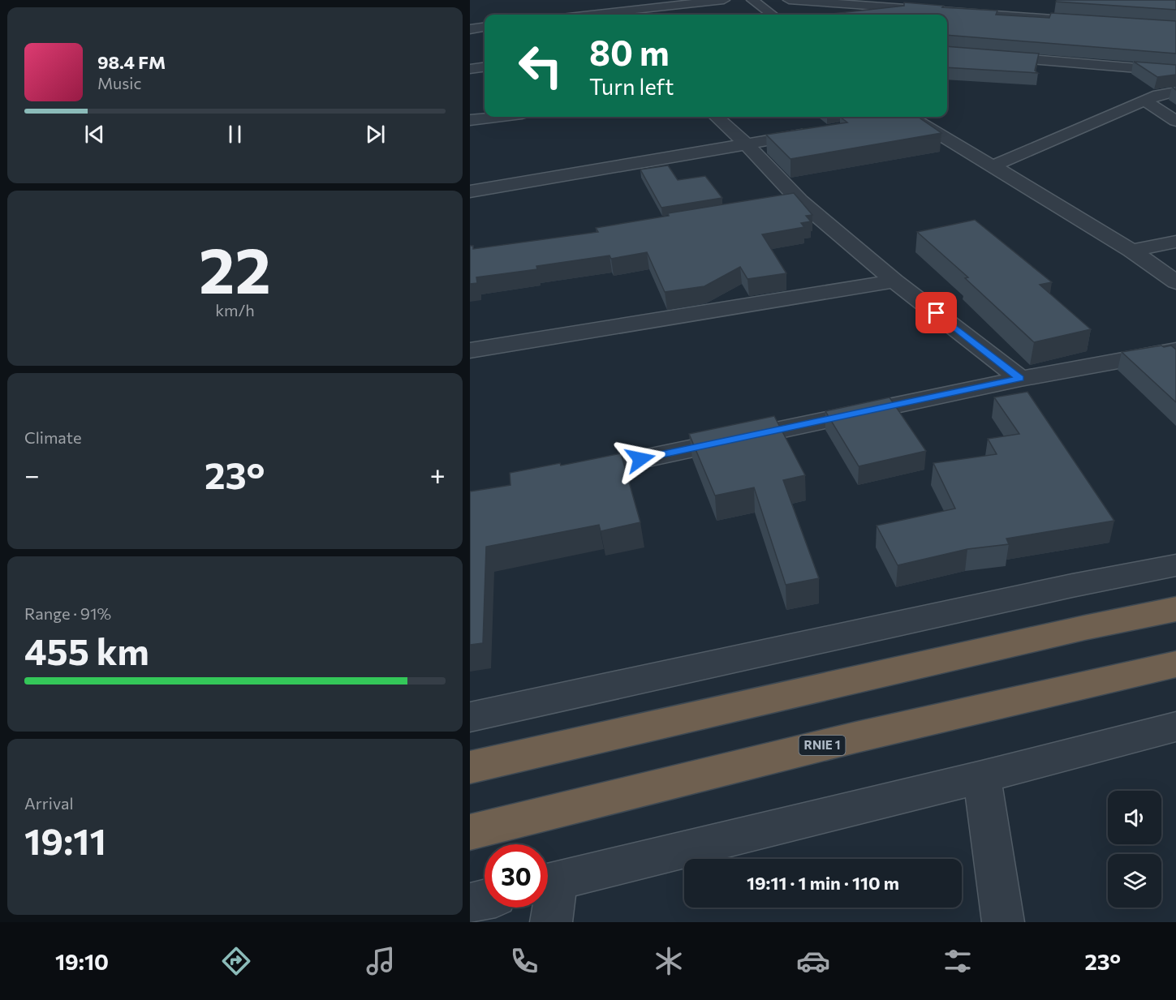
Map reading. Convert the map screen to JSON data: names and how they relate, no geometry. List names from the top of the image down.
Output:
{
  "streets": {
    "highway": ["RNIE 1"]
  },
  "page": {
    "turn": ["80 m", "Turn left"],
    "song": ["98.4 FM", "Music"],
    "tile": [
      ["22", "km/h"],
      "Climate",
      ["Range · 91%", "455 km"],
      ["Arrival", "19:11"]
    ],
    "heat": ["−", "23°", "+"],
    "limit": "30",
    "trip": "19:11 · 1 min · 110 m",
    "tabs": ["19:10", "23°"]
  }
}
